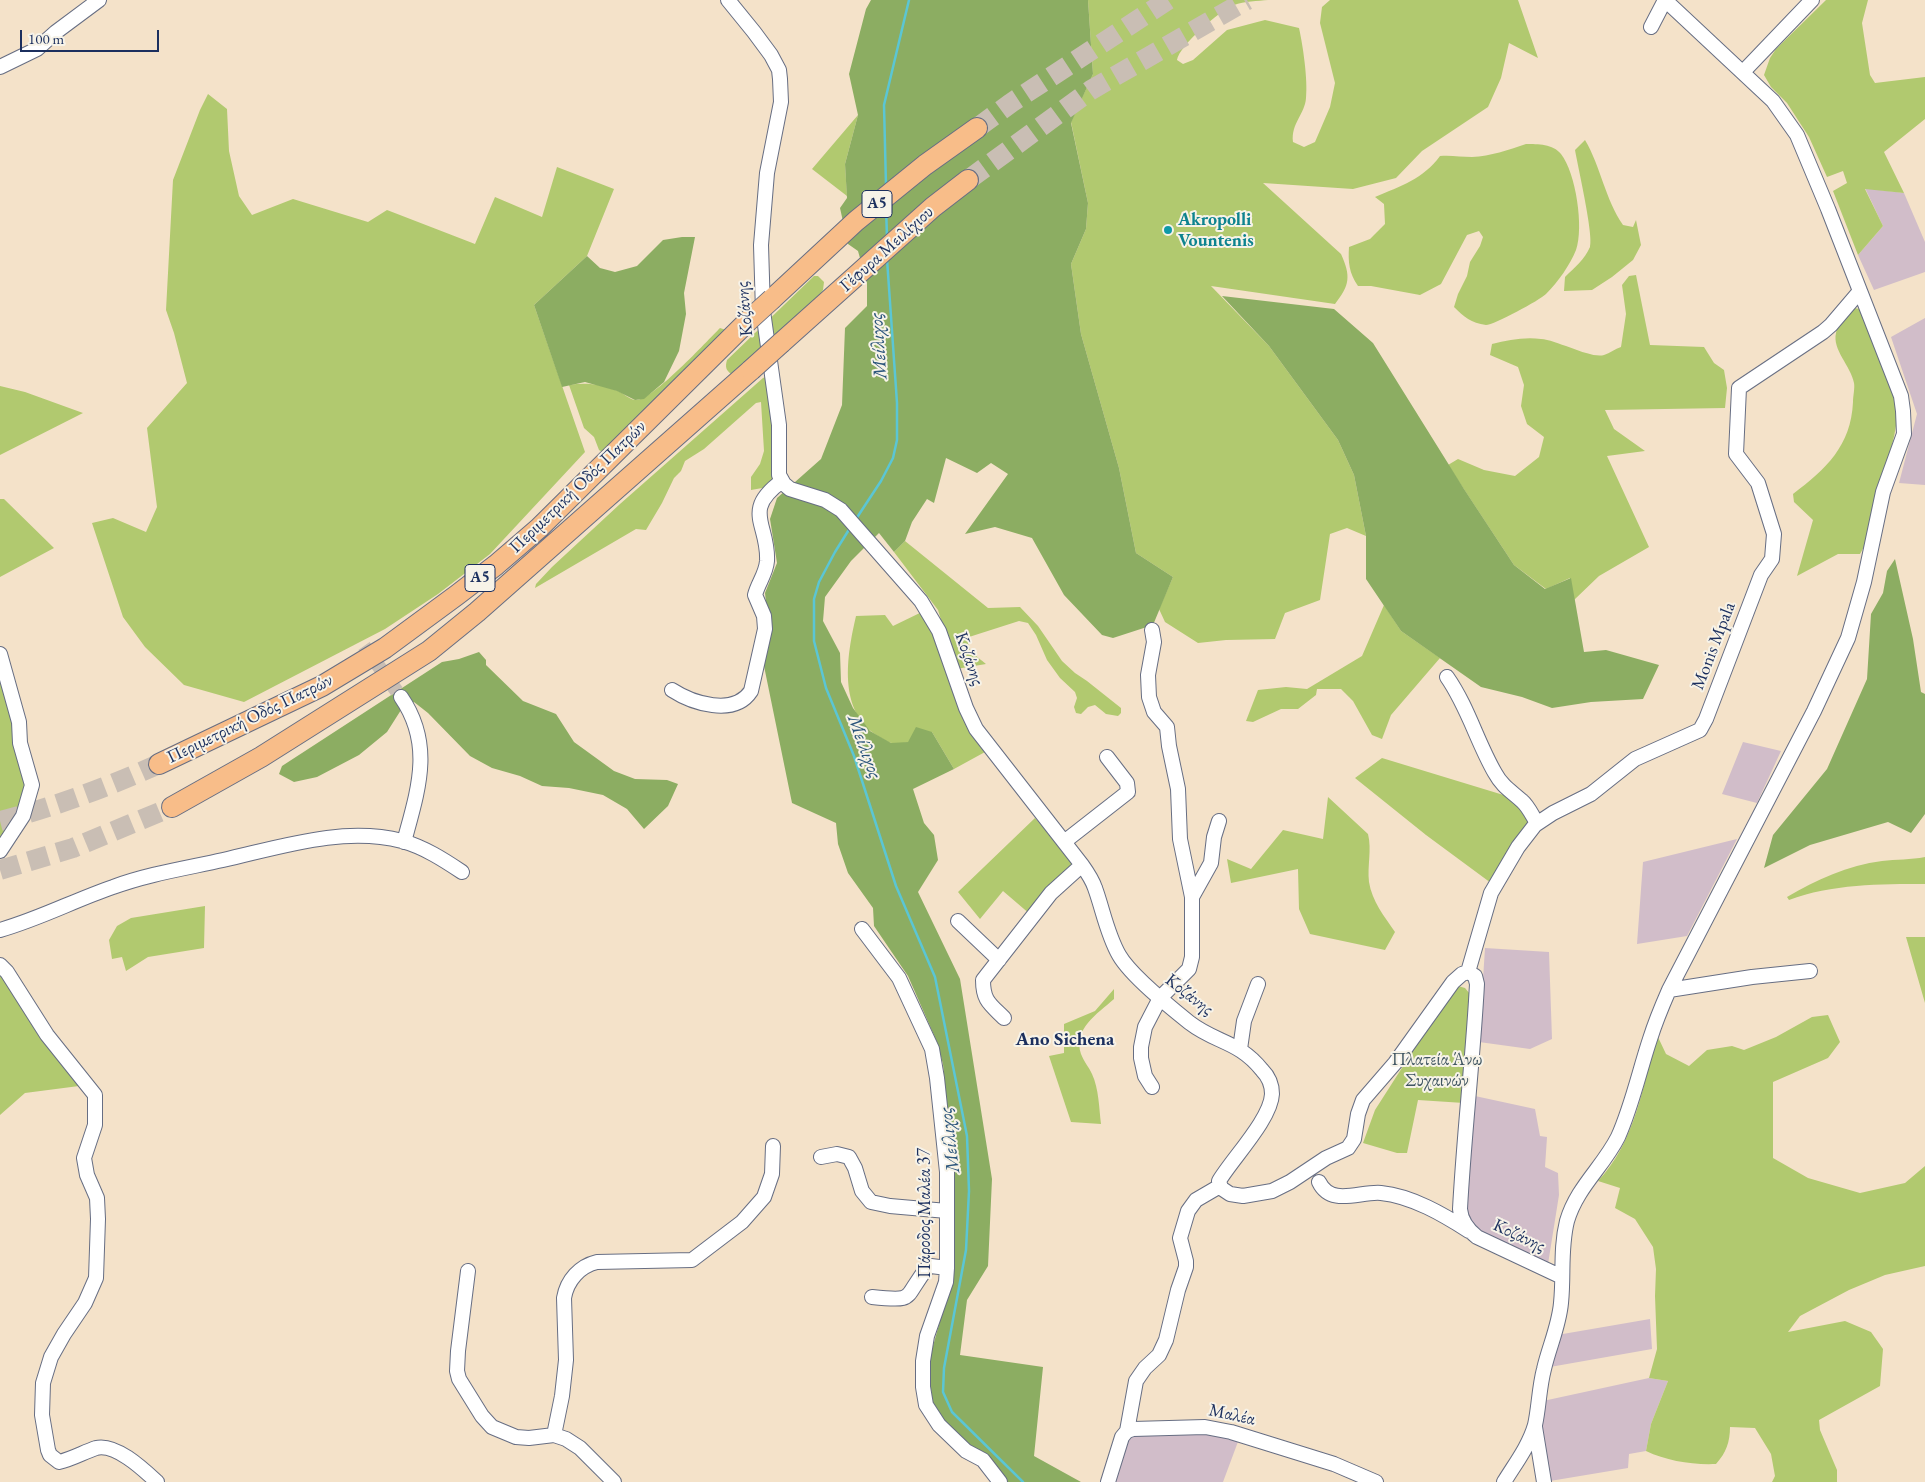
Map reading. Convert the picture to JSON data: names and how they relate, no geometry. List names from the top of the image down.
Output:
{
  "streets": {
    "highway": ["Α5", "Γέφυρα Μειλίχιου", "Περιμετρική Οδός Πατρών"],
    "street": [
      "Κοζάνης",
      "Monis Mpala",
      "Πάροδος Μαλέα 37",
      "Μαλέα"
    ]
  },
  "crossings": [
    ["Γέφυρα Μειλίχιου", "Περιμετρική Οδός Πατρών"],
    ["Κοζάνης", "Monis Mpala"]
  ],
  "districts": ["Ano Sichena"],
  "water": ["Μείλιχος"],
  "parks": ["Πλατεία Άνω Συχαινών"],
  "places": ["Akropolli Vountenis"],
  "scale_bar": "100 m"
}
